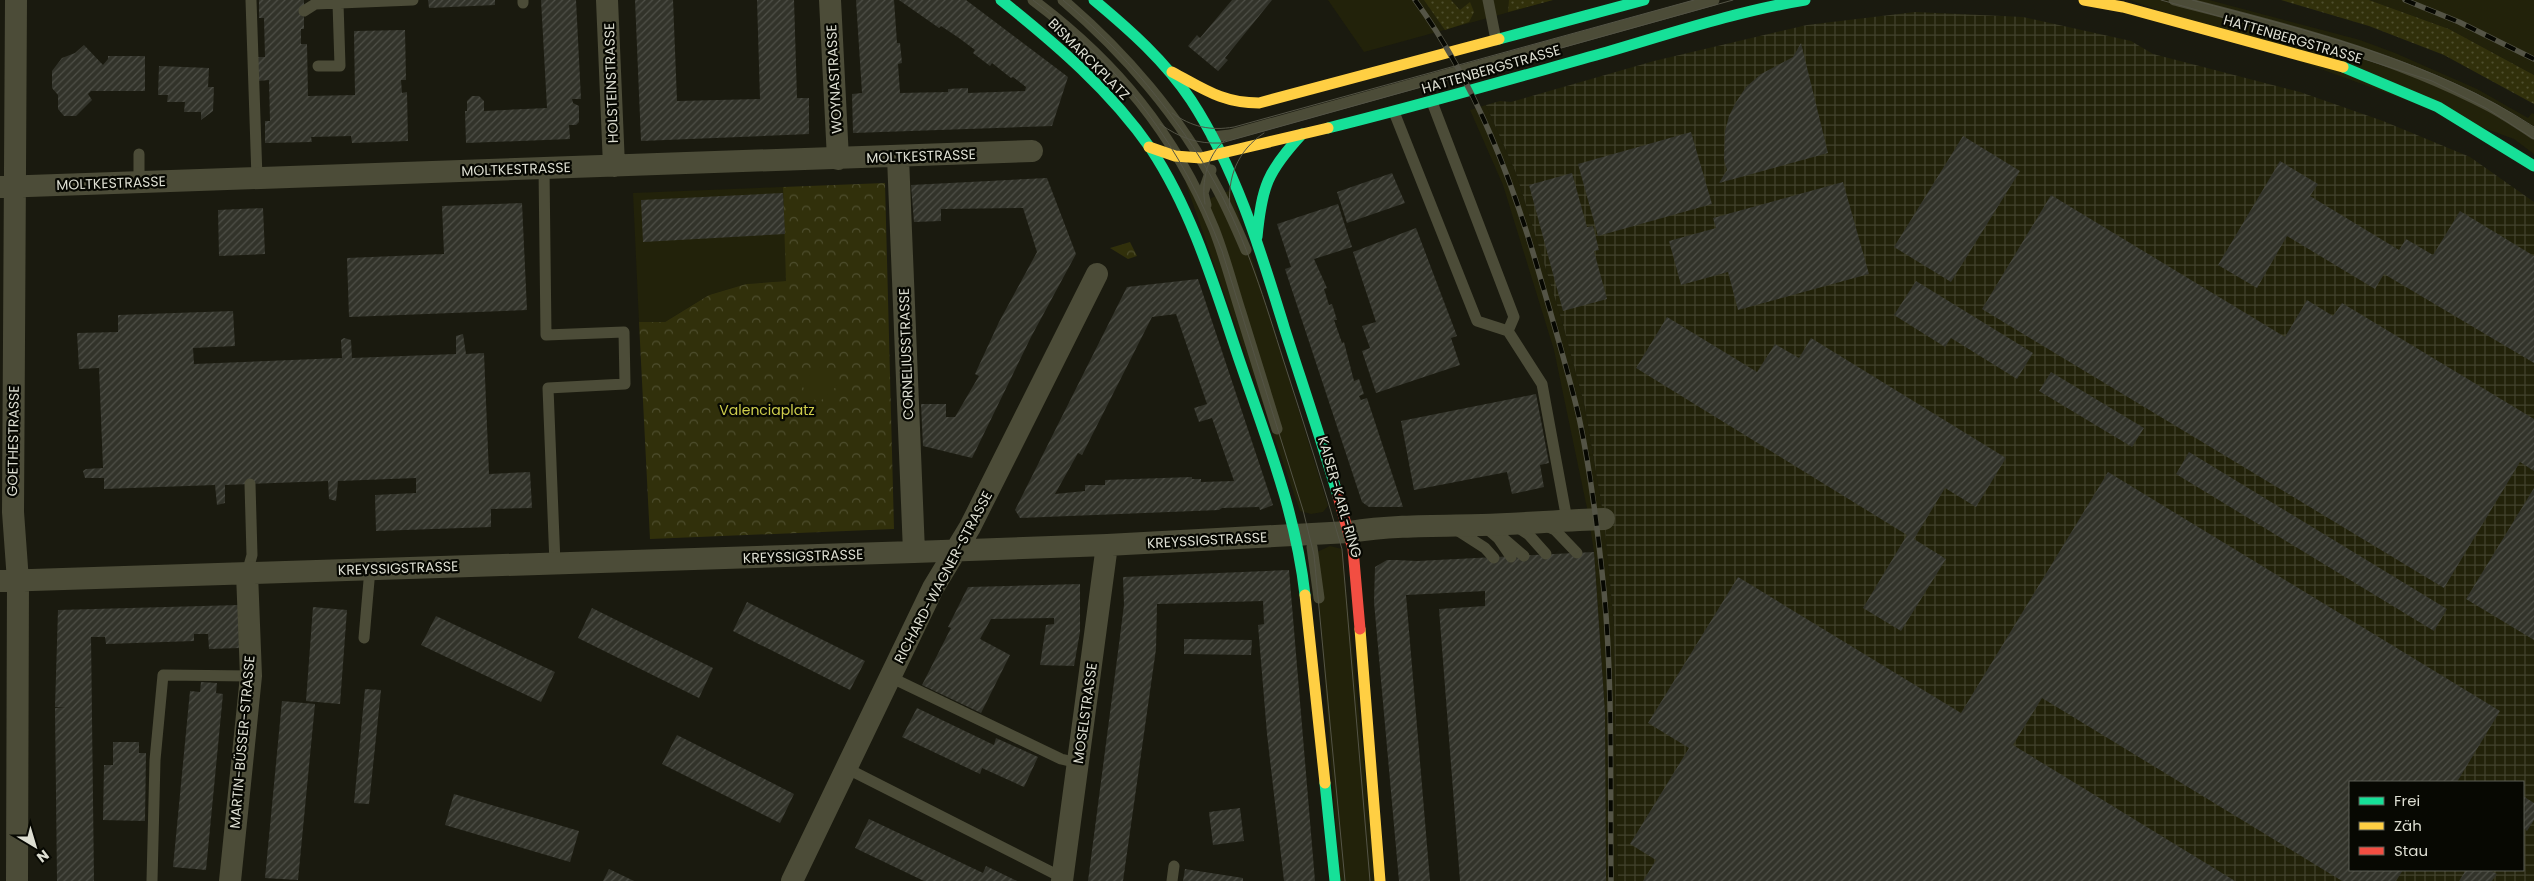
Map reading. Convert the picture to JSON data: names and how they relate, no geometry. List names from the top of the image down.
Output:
{
  "streets": {
    "street": [
      "HATTENBERGSTRASSE",
      "BISMARCKPLATZ",
      "WOYNASTRASSE",
      "HOLSTEINSTRASSE",
      "MOLTKESTRASSE",
      "CORNELIUSSTRASSE",
      "GOETHESTRASSE",
      "KAISER-KARL-RING",
      "KREYSSIGSTRASSE",
      "RICHARD-WAGNER-STRASSE",
      "MOSELSTRASSE",
      "MARTIN-BÜSSER-STRASSE"
    ]
  },
  "crossings": [
    ["HATTENBERGSTRASSE", "BISMARCKPLATZ"],
    ["BISMARCKPLATZ", "KAISER-KARL-RING"],
    ["BISMARCKPLATZ", "KREYSSIGSTRASSE"],
    ["WOYNASTRASSE", "MOLTKESTRASSE"],
    ["HOLSTEINSTRASSE", "MOLTKESTRASSE"],
    ["MOLTKESTRASSE", "CORNELIUSSTRASSE"],
    ["MOLTKESTRASSE", "GOETHESTRASSE"],
    ["CORNELIUSSTRASSE", "KREYSSIGSTRASSE"],
    ["GOETHESTRASSE", "KREYSSIGSTRASSE"],
    ["KAISER-KARL-RING", "KREYSSIGSTRASSE"],
    ["KREYSSIGSTRASSE", "RICHARD-WAGNER-STRASSE"],
    ["KREYSSIGSTRASSE", "MOSELSTRASSE"],
    ["KREYSSIGSTRASSE", "MARTIN-BÜSSER-STRASSE"]
  ],
  "parks": ["Valenciaplatz"],
  "legend": ["Frei", "Zäh", "Stau"],
  "north": "bottom right"
}
